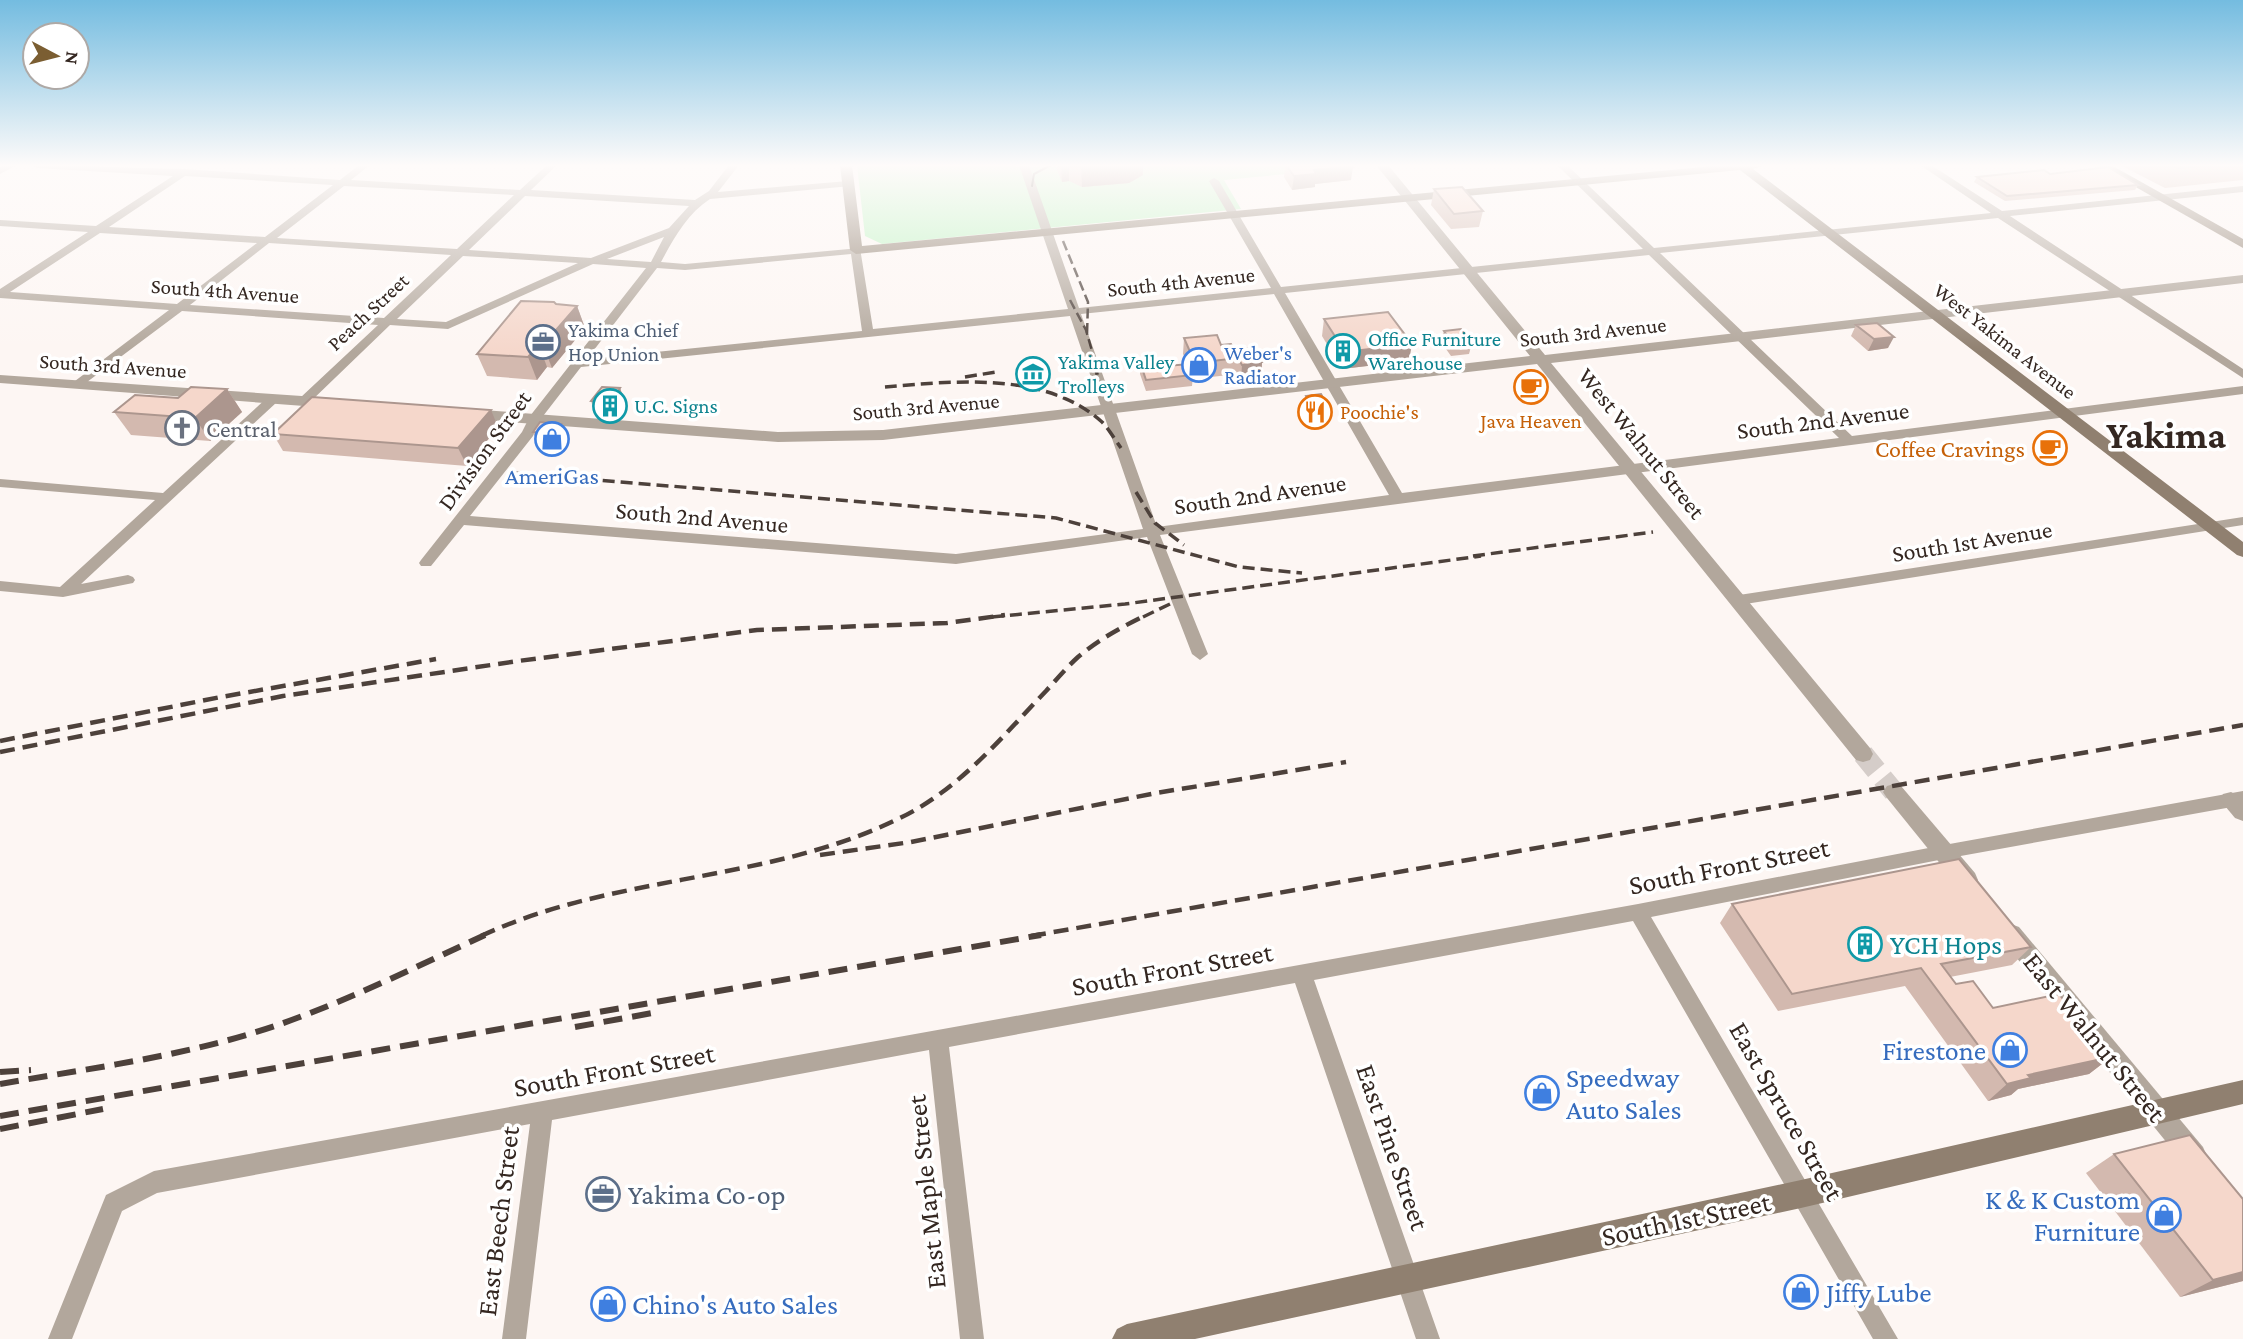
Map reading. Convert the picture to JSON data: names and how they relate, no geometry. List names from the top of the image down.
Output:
{
  "streets": {
    "main road": ["West Yakima Avenue", "South 1st Street"],
    "street": [
      "South 4th Avenue",
      "Peach Street",
      "South 3rd Avenue",
      "South 2nd Avenue",
      "West Walnut Street",
      "Division Street",
      "South 1st Avenue",
      "South Front Street",
      "East Walnut Street",
      "East Spruce Street",
      "East Pine Street",
      "East Maple Street",
      "East Beech Street"
    ]
  },
  "crossings": [
    ["South 4th Avenue", "Peach Street"],
    ["South 4th Avenue", "West Yakima Avenue"],
    ["South 4th Avenue", "West Walnut Street"],
    ["South 4th Avenue", "Division Street"],
    ["Peach Street", "South 3rd Avenue"],
    ["South 3rd Avenue", "West Yakima Avenue"],
    ["South 3rd Avenue", "West Walnut Street"],
    ["South 3rd Avenue", "Division Street"],
    ["West Yakima Avenue", "South 2nd Avenue"],
    ["West Yakima Avenue", "South 1st Avenue"],
    ["South 2nd Avenue", "West Walnut Street"],
    ["South 2nd Avenue", "Division Street"],
    ["West Walnut Street", "South 1st Avenue"],
    ["South Front Street", "East Spruce Street"],
    ["South Front Street", "East Pine Street"],
    ["South Front Street", "East Maple Street"],
    ["South Front Street", "East Beech Street"],
    ["East Walnut Street", "South 1st Street"],
    ["East Spruce Street", "South 1st Street"],
    ["East Pine Street", "South 1st Street"]
  ],
  "districts": ["Yakima"],
  "places": {
    "office": ["Yakima Chief Hop Union", "Yakima Co-op"],
    "building": ["Office Furniture Warehouse", "U.C. Signs", "YCH Hops"],
    "shop": [
      "Weber's Radiator",
      "AmeriGas",
      "Firestone",
      "Speedway Auto Sales",
      "K & K Custom Furniture",
      "Jiffy Lube",
      "Chino's Auto Sales"
    ],
    "museum": ["Yakima Valley Trolleys"],
    "cafe": ["Java Heaven", "Coffee Cravings"],
    "restaurant": ["Poochie's"],
    "church": ["Central"]
  },
  "north": "right"
}
